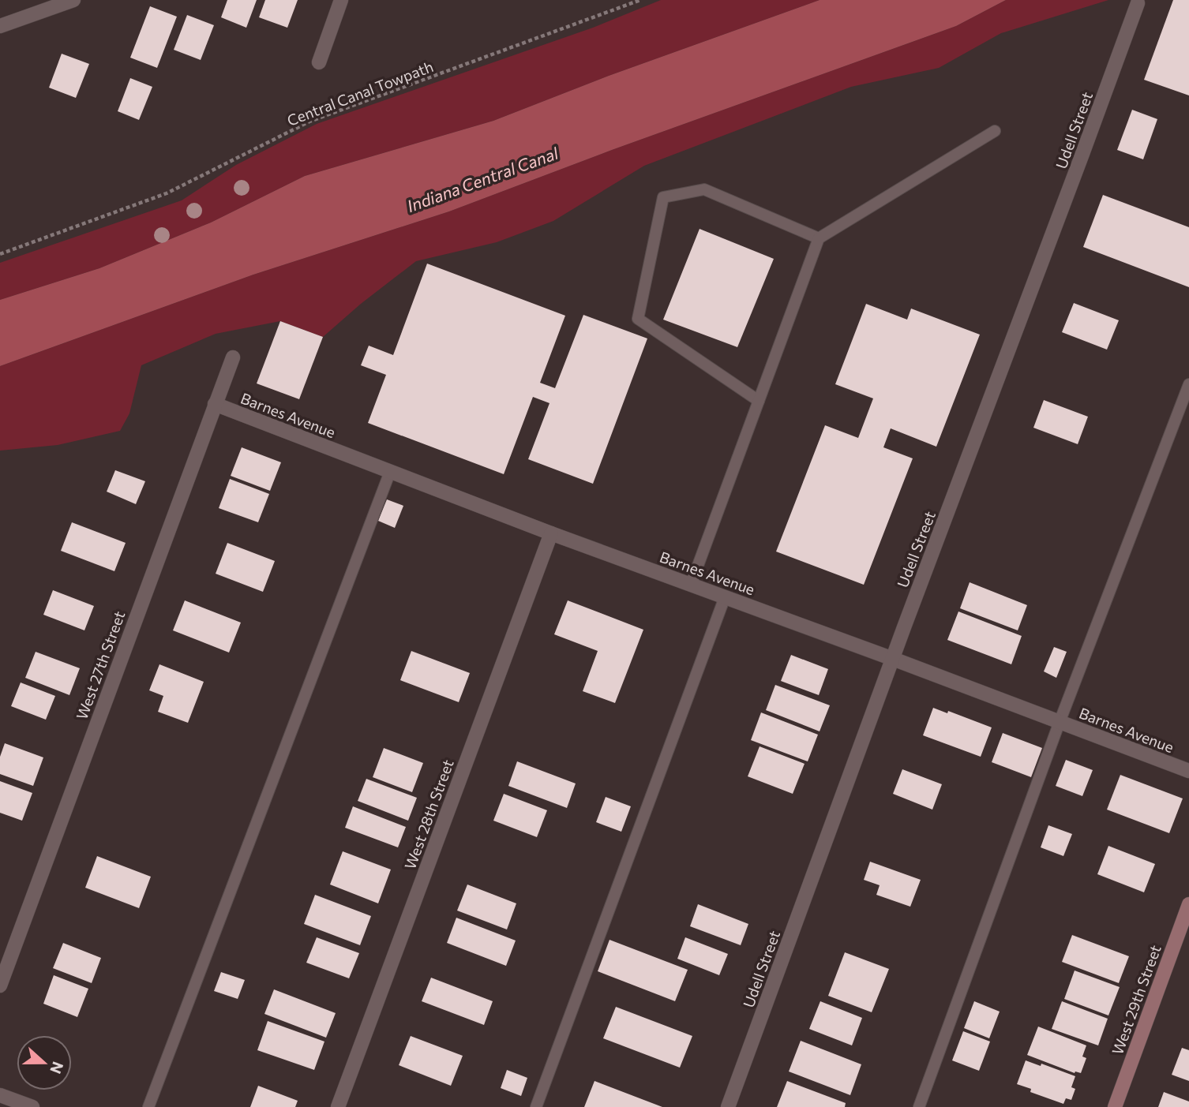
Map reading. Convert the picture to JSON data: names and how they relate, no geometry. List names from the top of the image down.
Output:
{
  "streets": {
    "main road": ["West 29th Street"],
    "street": [
      "Udell Street",
      "Barnes Avenue",
      "West 27th Street",
      "West 28th Street"
    ],
    "path": ["Central Canal Towpath"]
  },
  "crossings": [
    ["Udell Street", "Barnes Avenue"],
    ["Barnes Avenue", "West 27th Street"],
    ["Barnes Avenue", "West 28th Street"]
  ],
  "water": ["Indiana Central Canal"],
  "north": "right"
}
